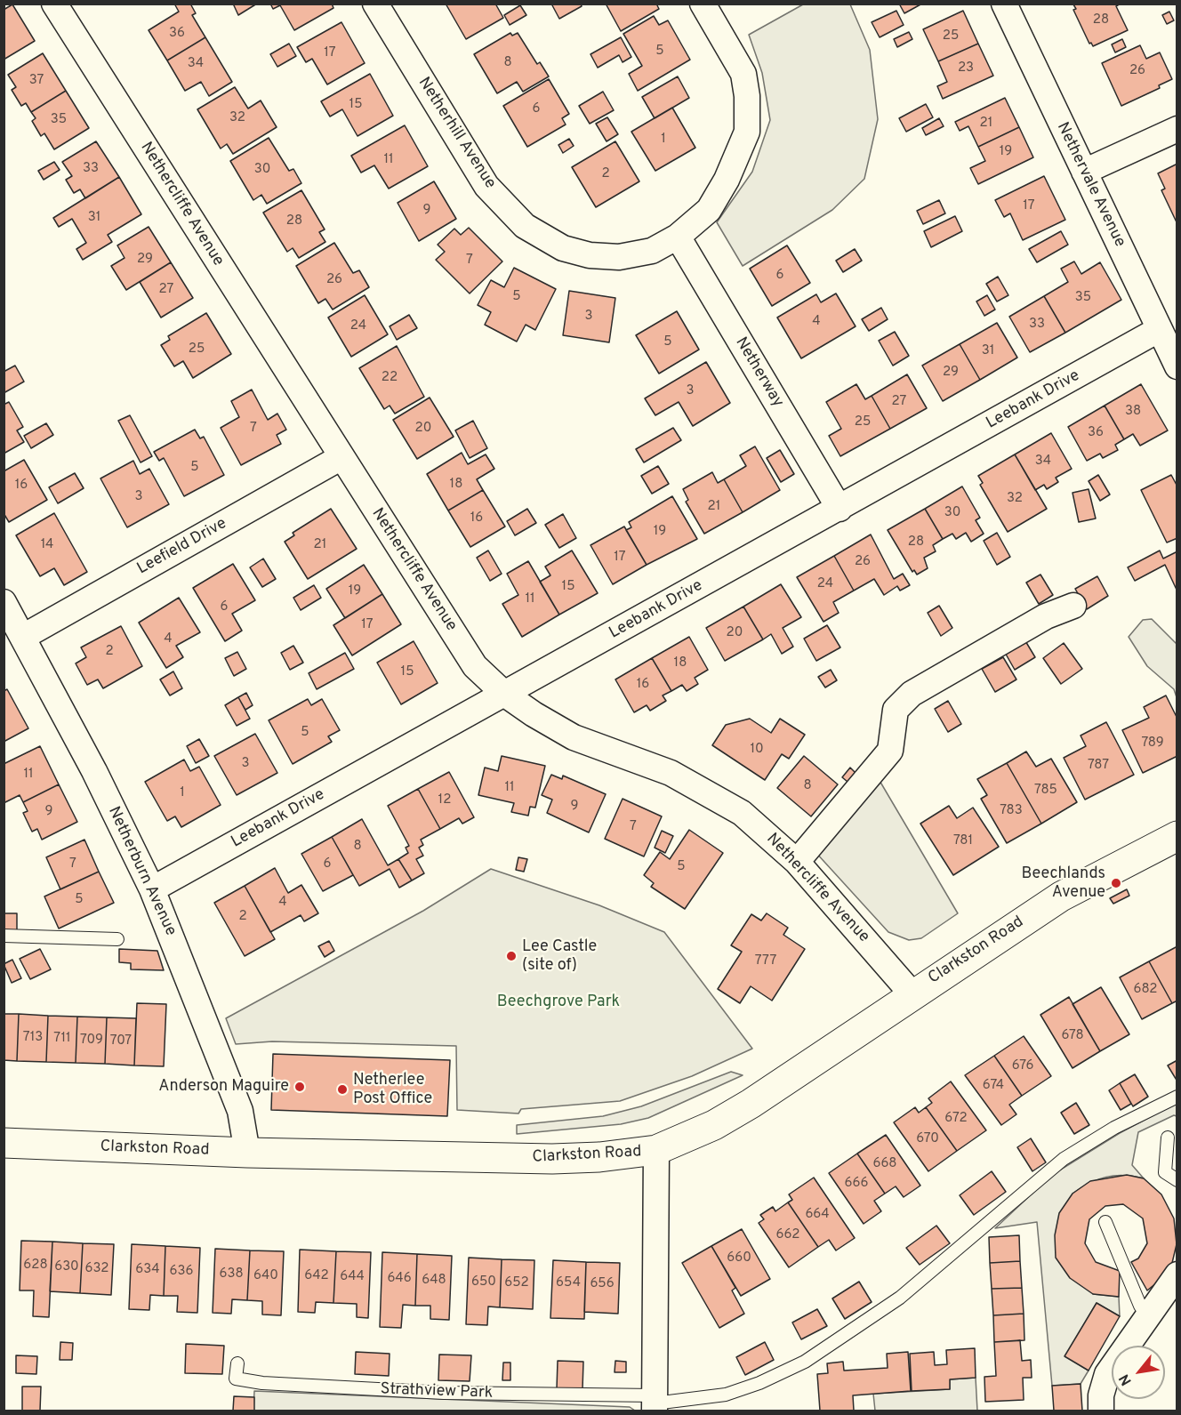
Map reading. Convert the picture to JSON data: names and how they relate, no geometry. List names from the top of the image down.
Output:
{
  "streets": {
    "main road": ["Clarkston Road"],
    "street": [
      "Netherhill Avenue",
      "Nethervale Avenue",
      "Nethercliffe Avenue",
      "Netherway",
      "Leebank Drive",
      "Leefield Drive",
      "Netherburn Avenue"
    ],
    "lane": ["Strathview Park"]
  },
  "crossings": [
    ["Netherhill Avenue", "Netherway"],
    ["Nethervale Avenue", "Leebank Drive"],
    ["Nethercliffe Avenue", "Leebank Drive"],
    ["Nethercliffe Avenue", "Leefield Drive"],
    ["Nethercliffe Avenue", "Clarkston Road"],
    ["Netherway", "Leebank Drive"],
    ["Leebank Drive", "Netherburn Avenue"],
    ["Leefield Drive", "Netherburn Avenue"],
    ["Netherburn Avenue", "Clarkston Road"]
  ],
  "parks": ["Beechgrove Park"],
  "places": [
    "Beechlands Avenue",
    "Lee Castle (site of)",
    "Anderson Maguire",
    "Netherlee Post Office"
  ],
  "house_numbers": [
    "28",
    "36",
    "25",
    "5",
    "17",
    "8",
    "34",
    "23",
    "26",
    "37",
    "15",
    "6",
    "32",
    "35",
    "21",
    "1",
    "19",
    "11",
    "33",
    "30",
    "2",
    "17",
    "9",
    "31",
    "28",
    "29",
    "7",
    "6",
    "26",
    "27",
    "5",
    "35",
    "3",
    "4",
    "33",
    "24",
    "5",
    "25",
    "31",
    "29",
    "22",
    "3",
    "27",
    "38",
    "25",
    "7",
    "20",
    "36",
    "34",
    "5",
    "18",
    "16",
    "3",
    "32",
    "21",
    "30",
    "16",
    "19",
    "28",
    "14",
    "21",
    "17",
    "26",
    "24",
    "15",
    "19",
    "11",
    "6",
    "17",
    "20",
    "4",
    "2",
    "18",
    "15",
    "16",
    "5",
    "789",
    "10",
    "3",
    "787",
    "11",
    "8",
    "11",
    "785",
    "1",
    "12",
    "9",
    "783",
    "9",
    "7",
    "781",
    "8",
    "7",
    "6",
    "5",
    "5",
    "4",
    "2",
    "777",
    "682",
    "678",
    "713",
    "711",
    "709",
    "707",
    "676",
    "674",
    "672",
    "670",
    "668",
    "666",
    "664",
    "662",
    "660",
    "628",
    "630",
    "632",
    "634",
    "636",
    "638",
    "640",
    "642",
    "644",
    "646",
    "648",
    "650",
    "652",
    "654",
    "656"
  ],
  "north": "bottom left"
}
